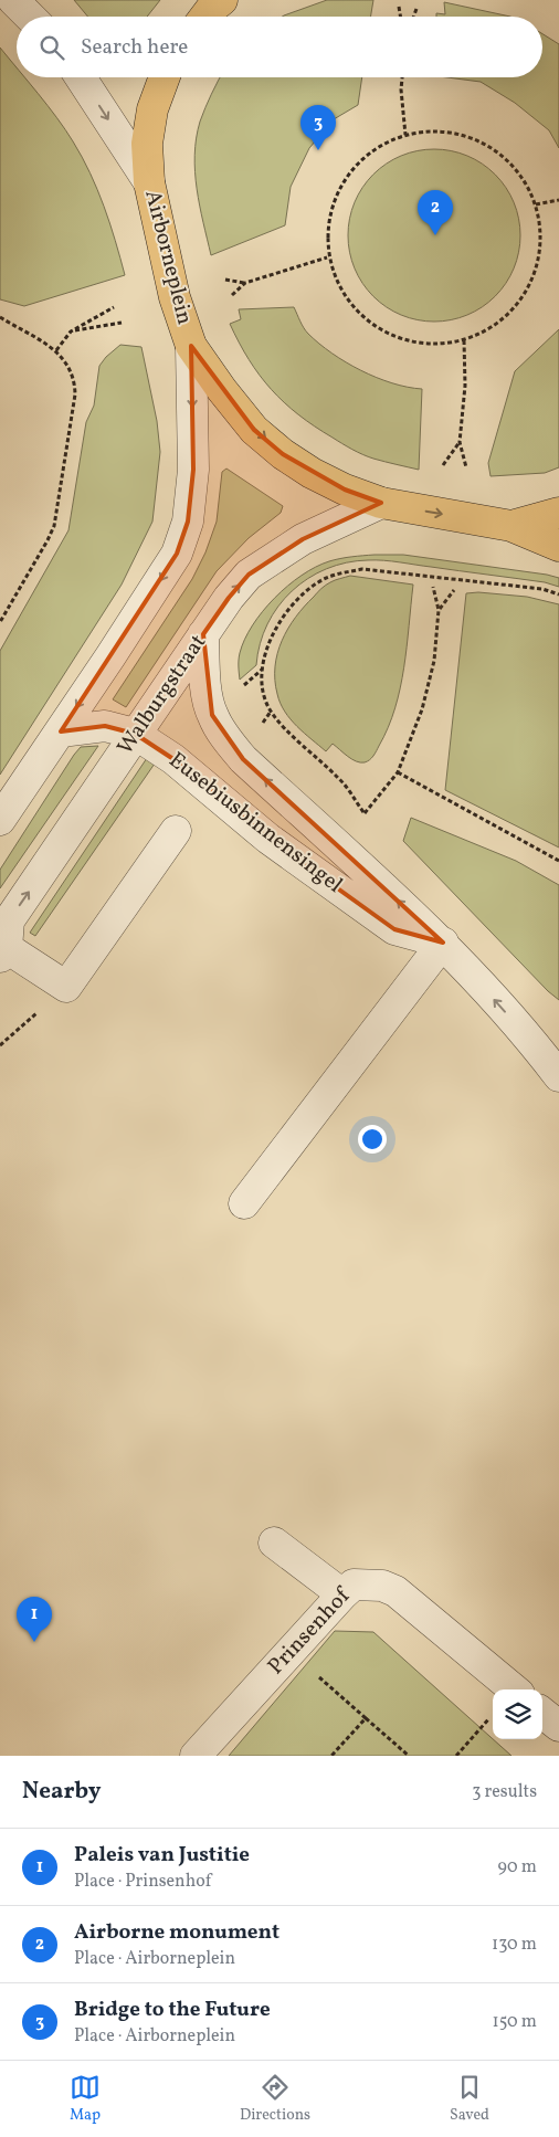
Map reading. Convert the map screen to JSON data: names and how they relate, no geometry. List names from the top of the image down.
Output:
{
  "streets": {
    "main road": ["Airborneplein"],
    "street": ["Walburgstraat", "Eusebiusbinnensingel", "Prinsenhof"]
  },
  "crossings": [
    ["Airborneplein", "Walburgstraat"],
    ["Walburgstraat", "Eusebiusbinnensingel"]
  ],
  "one_way": ["Airborneplein"],
  "page": {
    "search": "Search here",
    "pins": ["3", "2", "1"],
    "heading": ["Nearby", "3 results"],
    "list": [
      {
        "mark": "1",
        "name": "Paleis van Justitie",
        "note": "Place · Prinsenhof",
        "value": "90 m"
      },
      {
        "mark": "2",
        "name": "Airborne monument",
        "note": "Place · Airborneplein",
        "value": "130 m"
      },
      {
        "mark": "3",
        "name": "Bridge to the Future",
        "note": "Place · Airborneplein",
        "value": "150 m"
      }
    ],
    "nav": ["Map", "Directions", "Saved"]
  }
}
